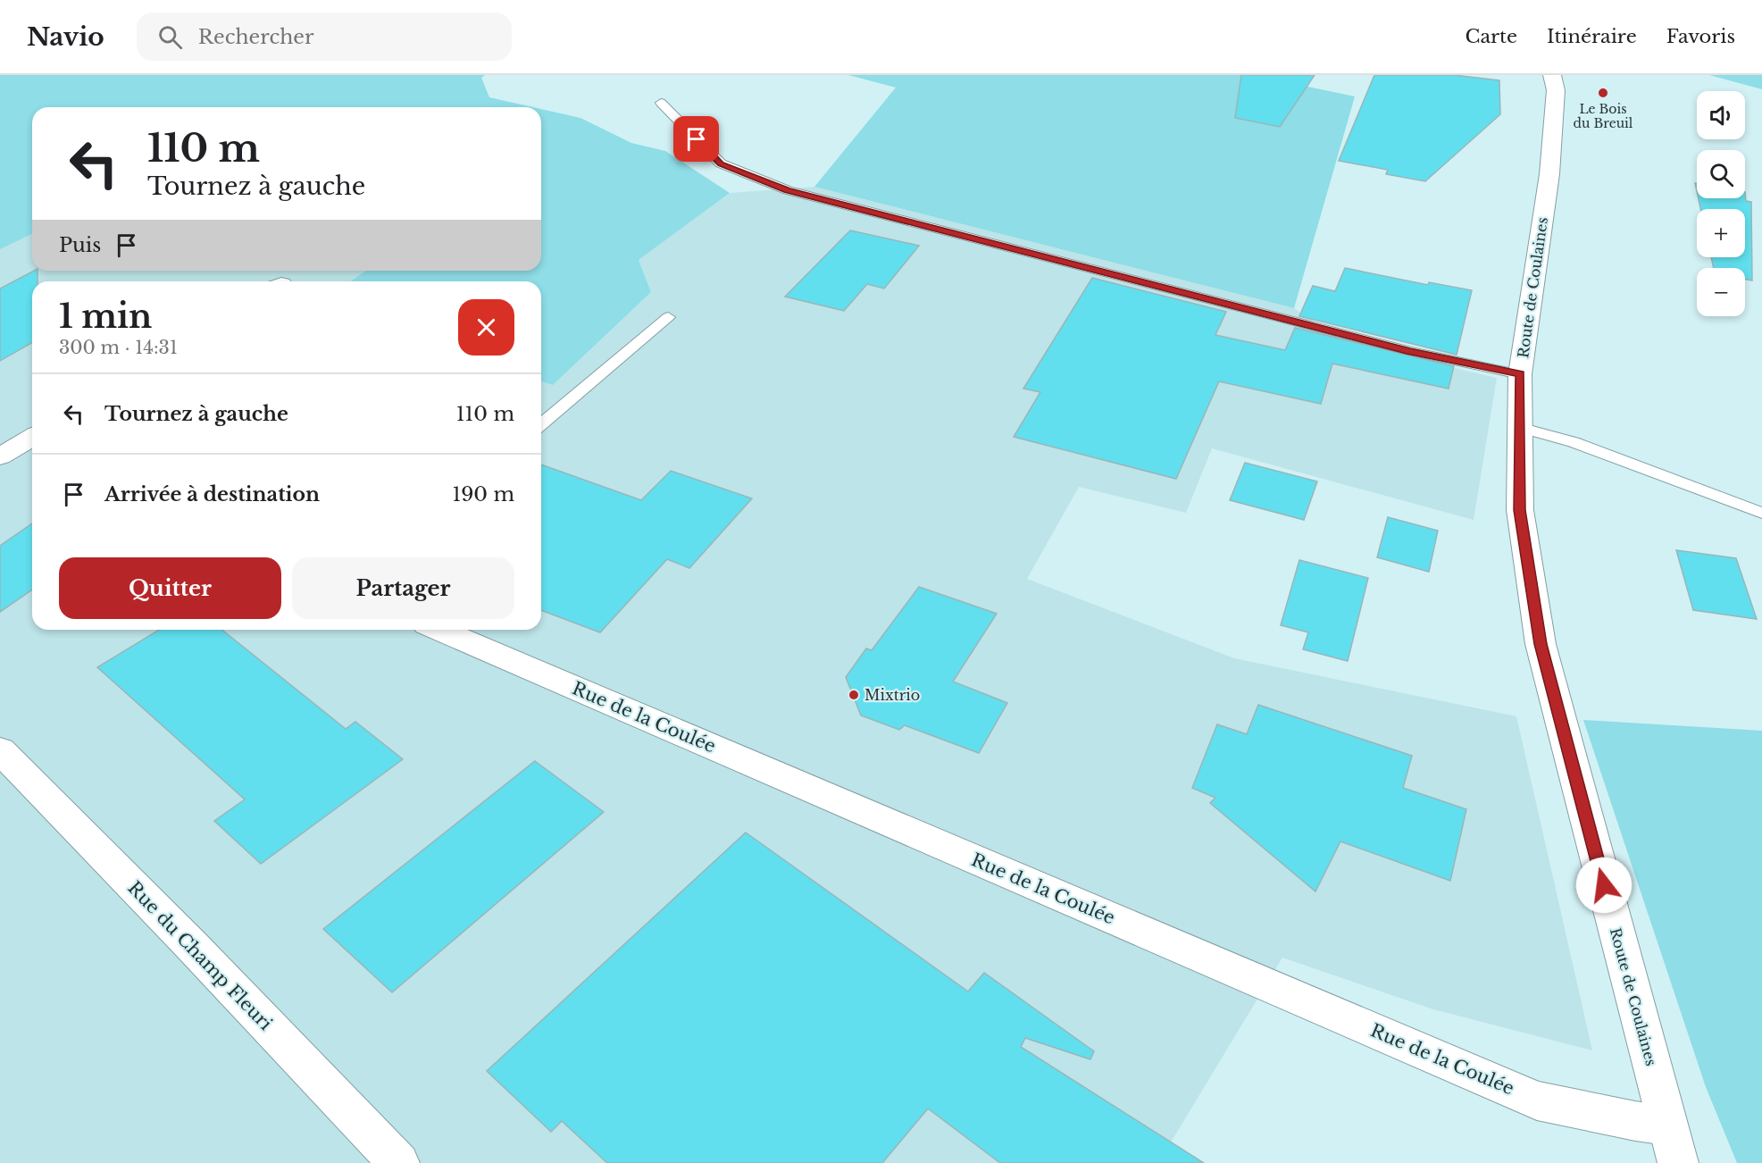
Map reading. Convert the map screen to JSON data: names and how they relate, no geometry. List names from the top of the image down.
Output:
{
  "streets": {
    "street": ["Route de Coulaines", "Rue de la Coulée", "Rue du Champ Fleuri"]
  },
  "crossings": [
    ["Route de Coulaines", "Rue de la Coulée"]
  ],
  "places": ["Le Bois du Breuil", "Mixtrio"],
  "page": {
    "header": "Navio",
    "search": "Rechercher",
    "nav": ["Carte", "Itinéraire", "Favoris"],
    "map_buttons": ["+", "−"],
    "turn": ["110 m", "Tournez à gauche"],
    "then": "Puis",
    "heading": ["1 min", "300 m · 14:31"],
    "list": [
      {
        "name": "Tournez à gauche",
        "value": "110 m"
      },
      {
        "name": "Arrivée à destination",
        "value": "190 m"
      }
    ],
    "buttons": ["Quitter", "Partager"]
  }
}
